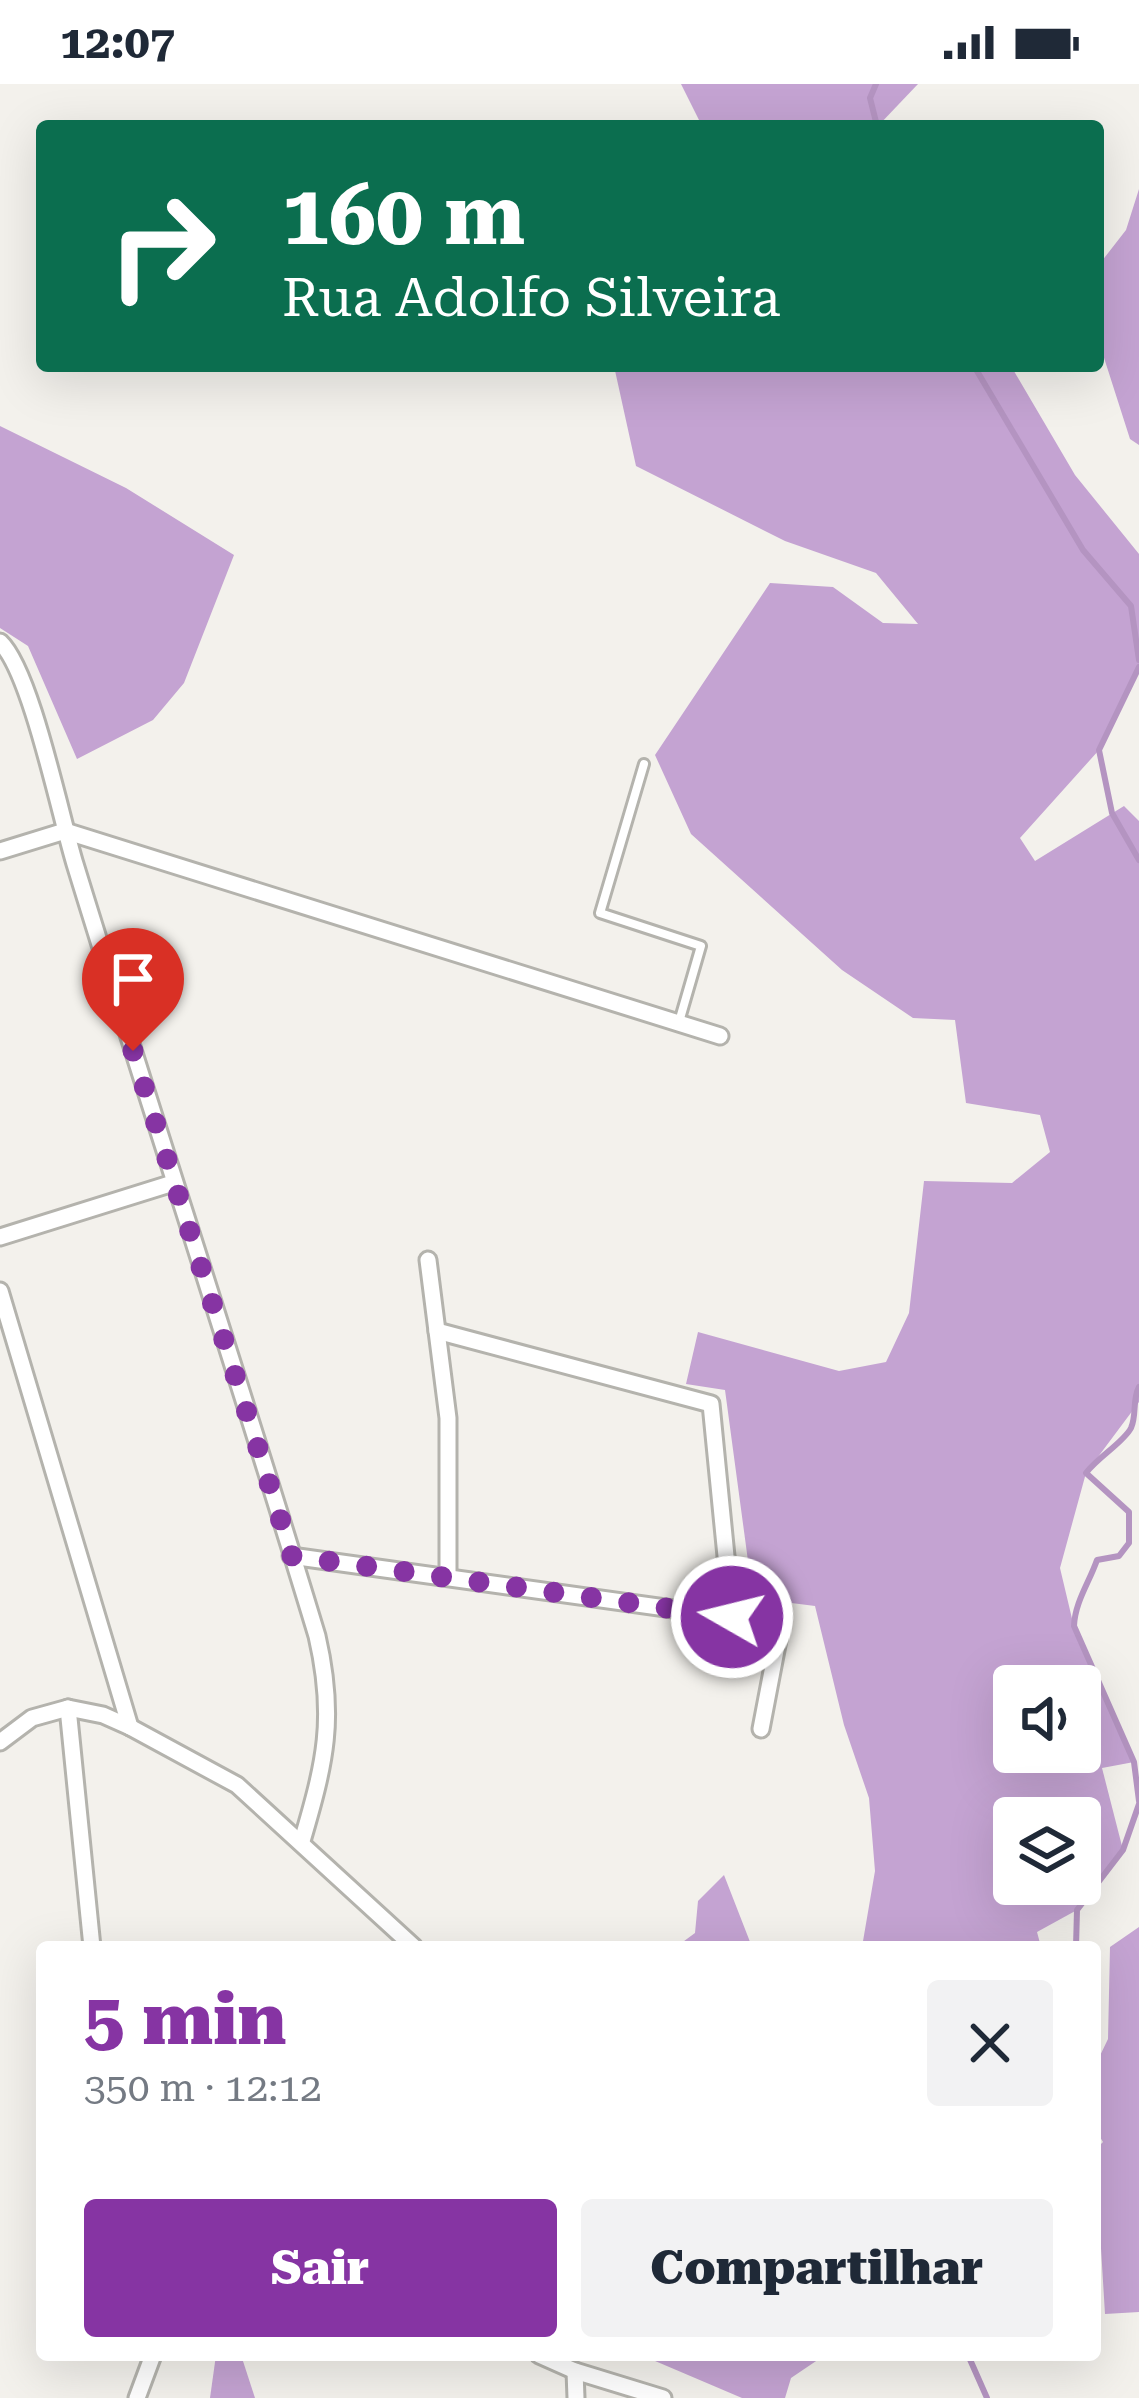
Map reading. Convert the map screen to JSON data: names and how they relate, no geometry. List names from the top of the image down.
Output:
{
  "page": {
    "status": "12:07",
    "turn": ["160 m", "Rua Adolfo Silveira"],
    "heading": ["5 min", "350 m · 12:12"],
    "buttons": ["Sair", "Compartilhar"]
  }
}
